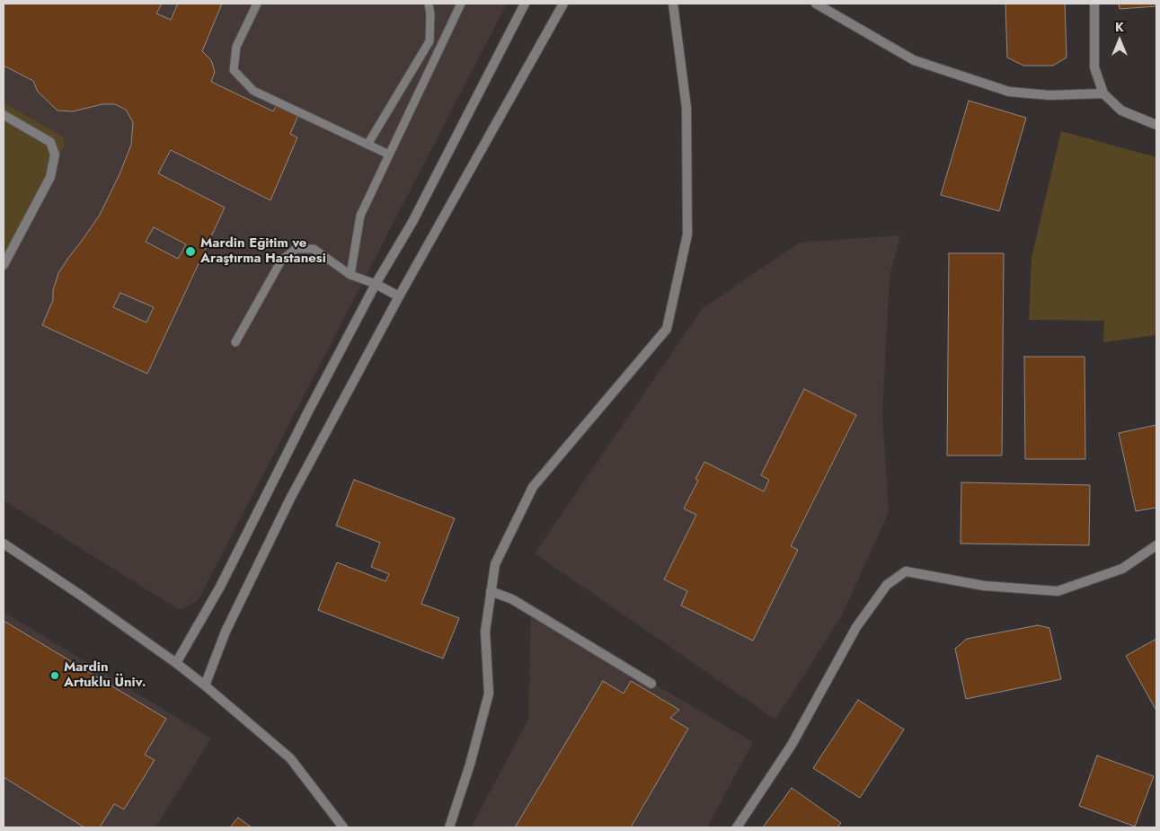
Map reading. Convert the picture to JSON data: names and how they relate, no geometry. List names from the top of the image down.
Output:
{
  "places": ["Mardin Eğitim ve Araştırma Hastanesi", "Mardin Artuklu Üniv."],
  "north": "top"
}
